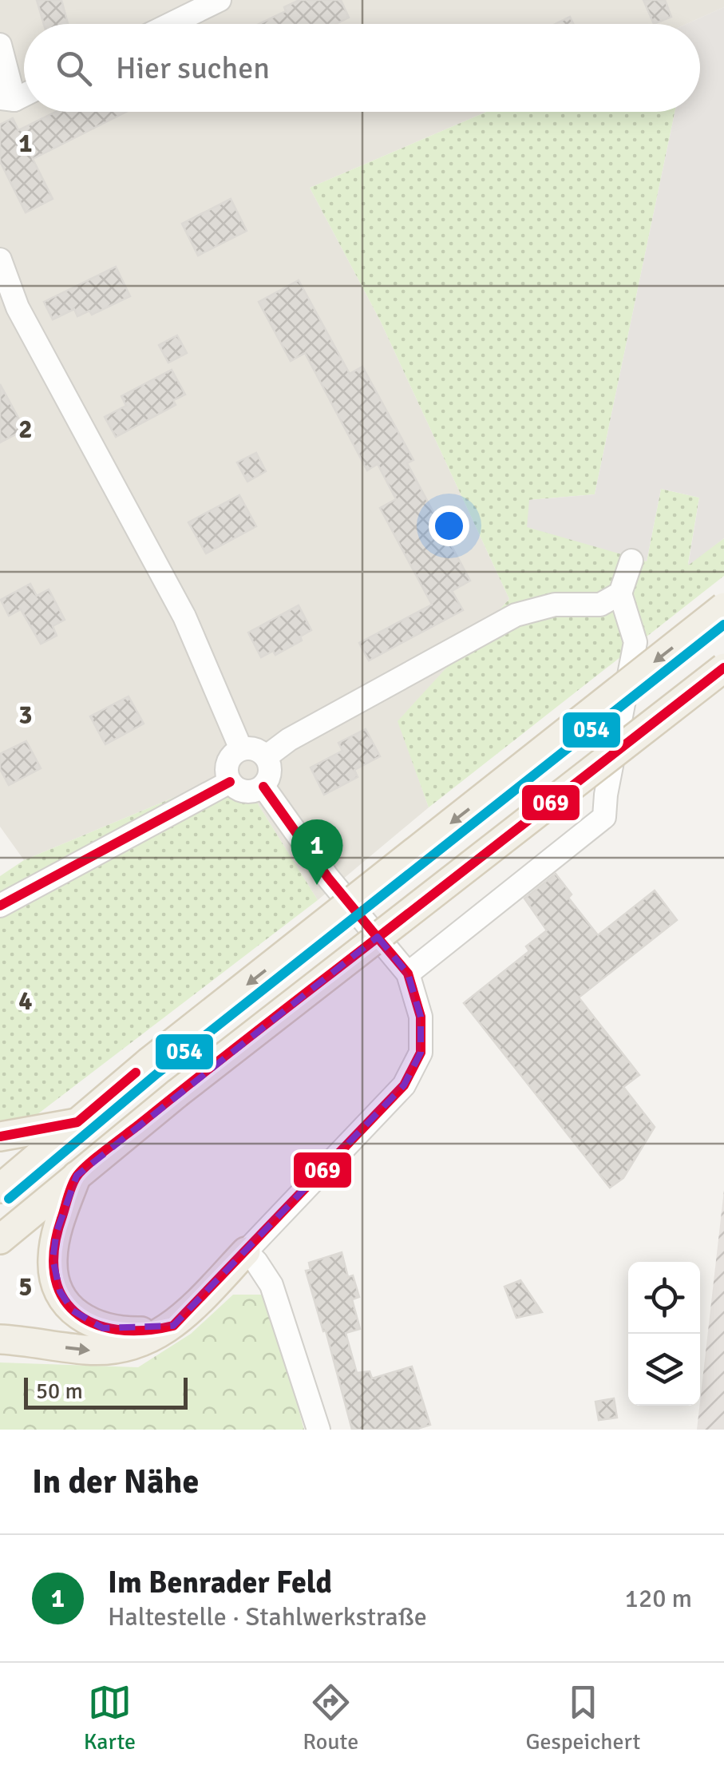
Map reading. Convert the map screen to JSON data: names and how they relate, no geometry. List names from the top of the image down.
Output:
{
  "lines": ["transit line 054", "transit line 069"],
  "scale_bar": "50 m",
  "page": {
    "search": "Hier suchen",
    "pins": "1",
    "scale": "50 m",
    "heading": "In der Nähe",
    "list": [
      {
        "mark": "1",
        "name": "Im Benrader Feld",
        "note": "Haltestelle · Stahlwerkstraße",
        "value": "120 m"
      }
    ],
    "nav": ["Karte", "Route", "Gespeichert"]
  },
  "grid": {
    "rows": [
      "1",
      "2",
      "3",
      "4",
      "5"
    ]
  }
}
